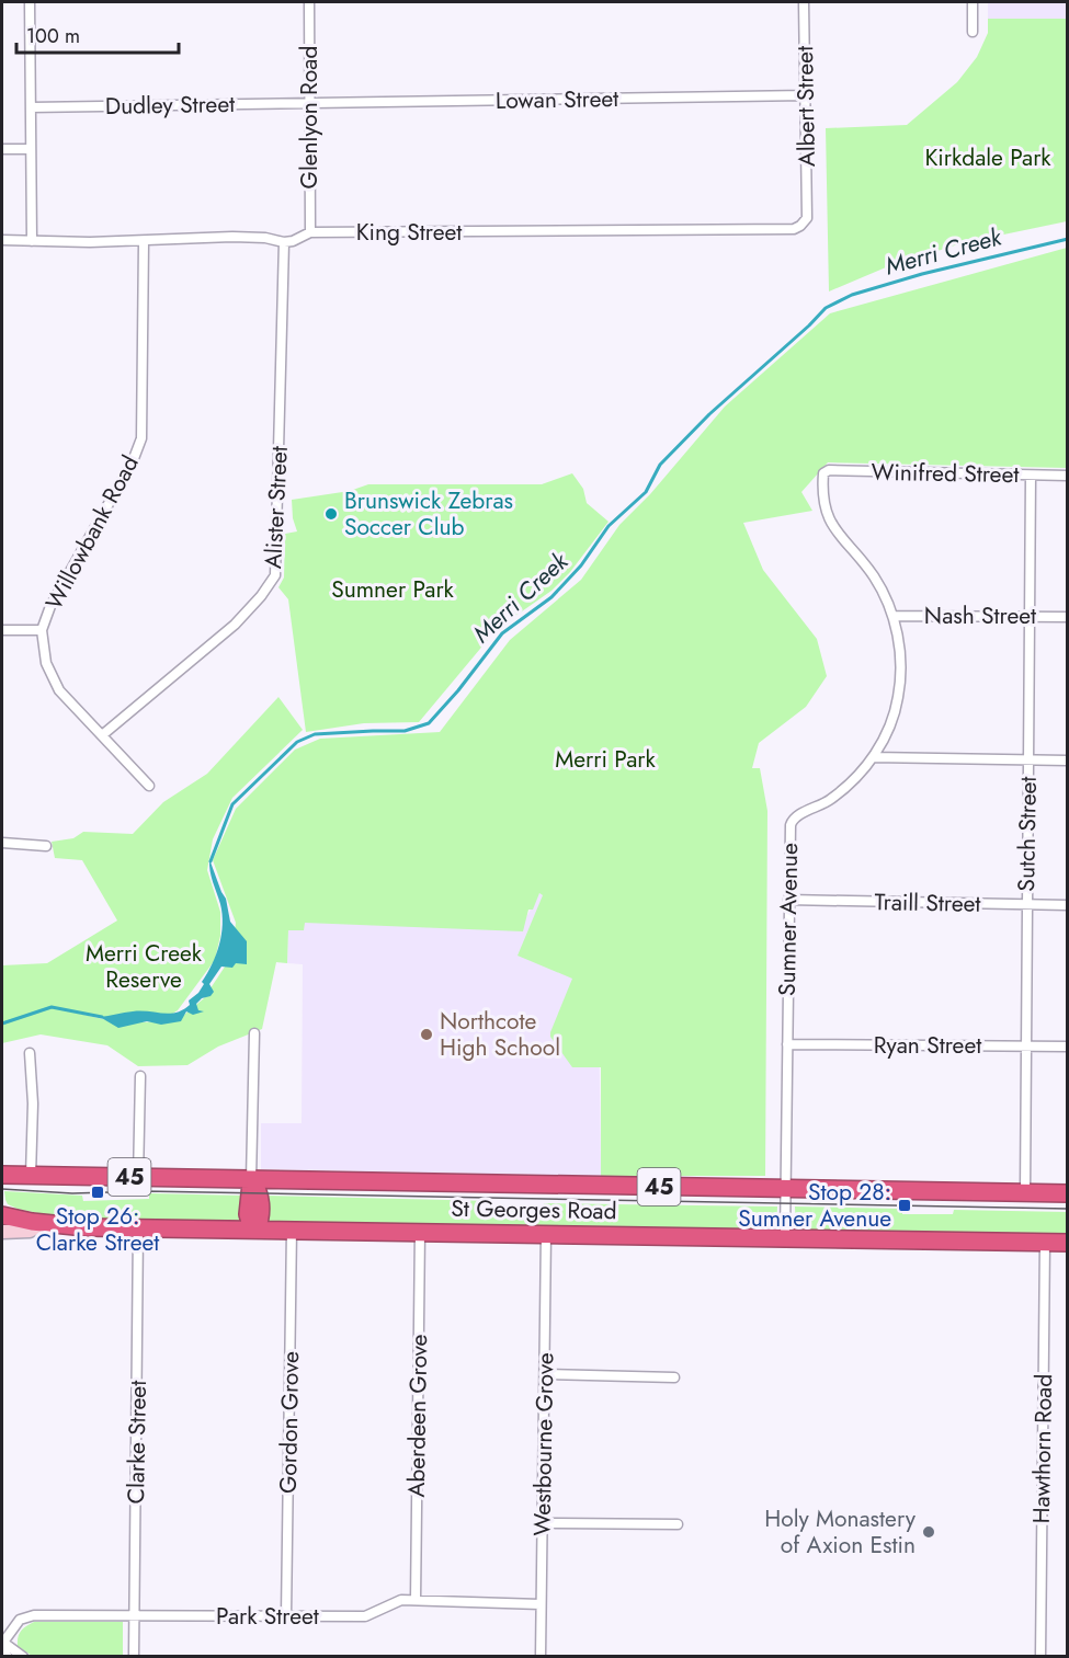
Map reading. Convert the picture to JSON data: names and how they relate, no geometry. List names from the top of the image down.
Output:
{
  "streets": {
    "highway": ["45", "St Georges Road"],
    "street": [
      "Lowan Street",
      "Dudley Street",
      "Albert Street",
      "Glenlyon Road",
      "King Street",
      "Winifred Street",
      "Alister Street",
      "Willowbank Road",
      "Nash Street",
      "Sutch Street",
      "Traill Street",
      "Sumner Avenue",
      "Ryan Street",
      "Aberdeen Grove",
      "Gordon Grove",
      "Clarke Street",
      "Westbourne Grove",
      "Hawthorn Road",
      "Park Street"
    ]
  },
  "crossings": [
    ["Lowan Street", "Dudley Street"],
    ["Lowan Street", "Albert Street"],
    ["Lowan Street", "Glenlyon Road"],
    ["Dudley Street", "Glenlyon Road"],
    ["Albert Street", "King Street"],
    ["Glenlyon Road", "King Street"],
    ["King Street", "Alister Street"],
    ["King Street", "Willowbank Road"],
    ["Winifred Street", "Sutch Street"],
    ["Winifred Street", "Sumner Avenue"],
    ["Alister Street", "Willowbank Road"],
    ["Nash Street", "Sutch Street"],
    ["Nash Street", "Sumner Avenue"],
    ["Sutch Street", "Traill Street"],
    ["Sutch Street", "Ryan Street"],
    ["Sutch Street", "St Georges Road"],
    ["Traill Street", "Sumner Avenue"],
    ["Sumner Avenue", "Ryan Street"],
    ["Sumner Avenue", "St Georges Road"],
    ["St Georges Road", "Aberdeen Grove"],
    ["St Georges Road", "Gordon Grove"],
    ["St Georges Road", "Clarke Street"],
    ["St Georges Road", "Westbourne Grove"],
    ["St Georges Road", "Hawthorn Road"],
    ["Aberdeen Grove", "Park Street"],
    ["Gordon Grove", "Park Street"],
    ["Clarke Street", "Park Street"],
    ["Westbourne Grove", "Park Street"]
  ],
  "water": ["Merri Creek"],
  "parks": [
    "Kirkdale Park",
    "Sumner Park",
    "Merri Park",
    "Merri Creek Reserve"
  ],
  "places": {
    "other": ["Brunswick Zebras Soccer Club", "Northcote High School", "Holy Monastery of Axion Estin"],
    "transit": ["Stop 26: Clarke Street", "Stop 28: Sumner Avenue"]
  },
  "scale_bar": "100 m"
}
